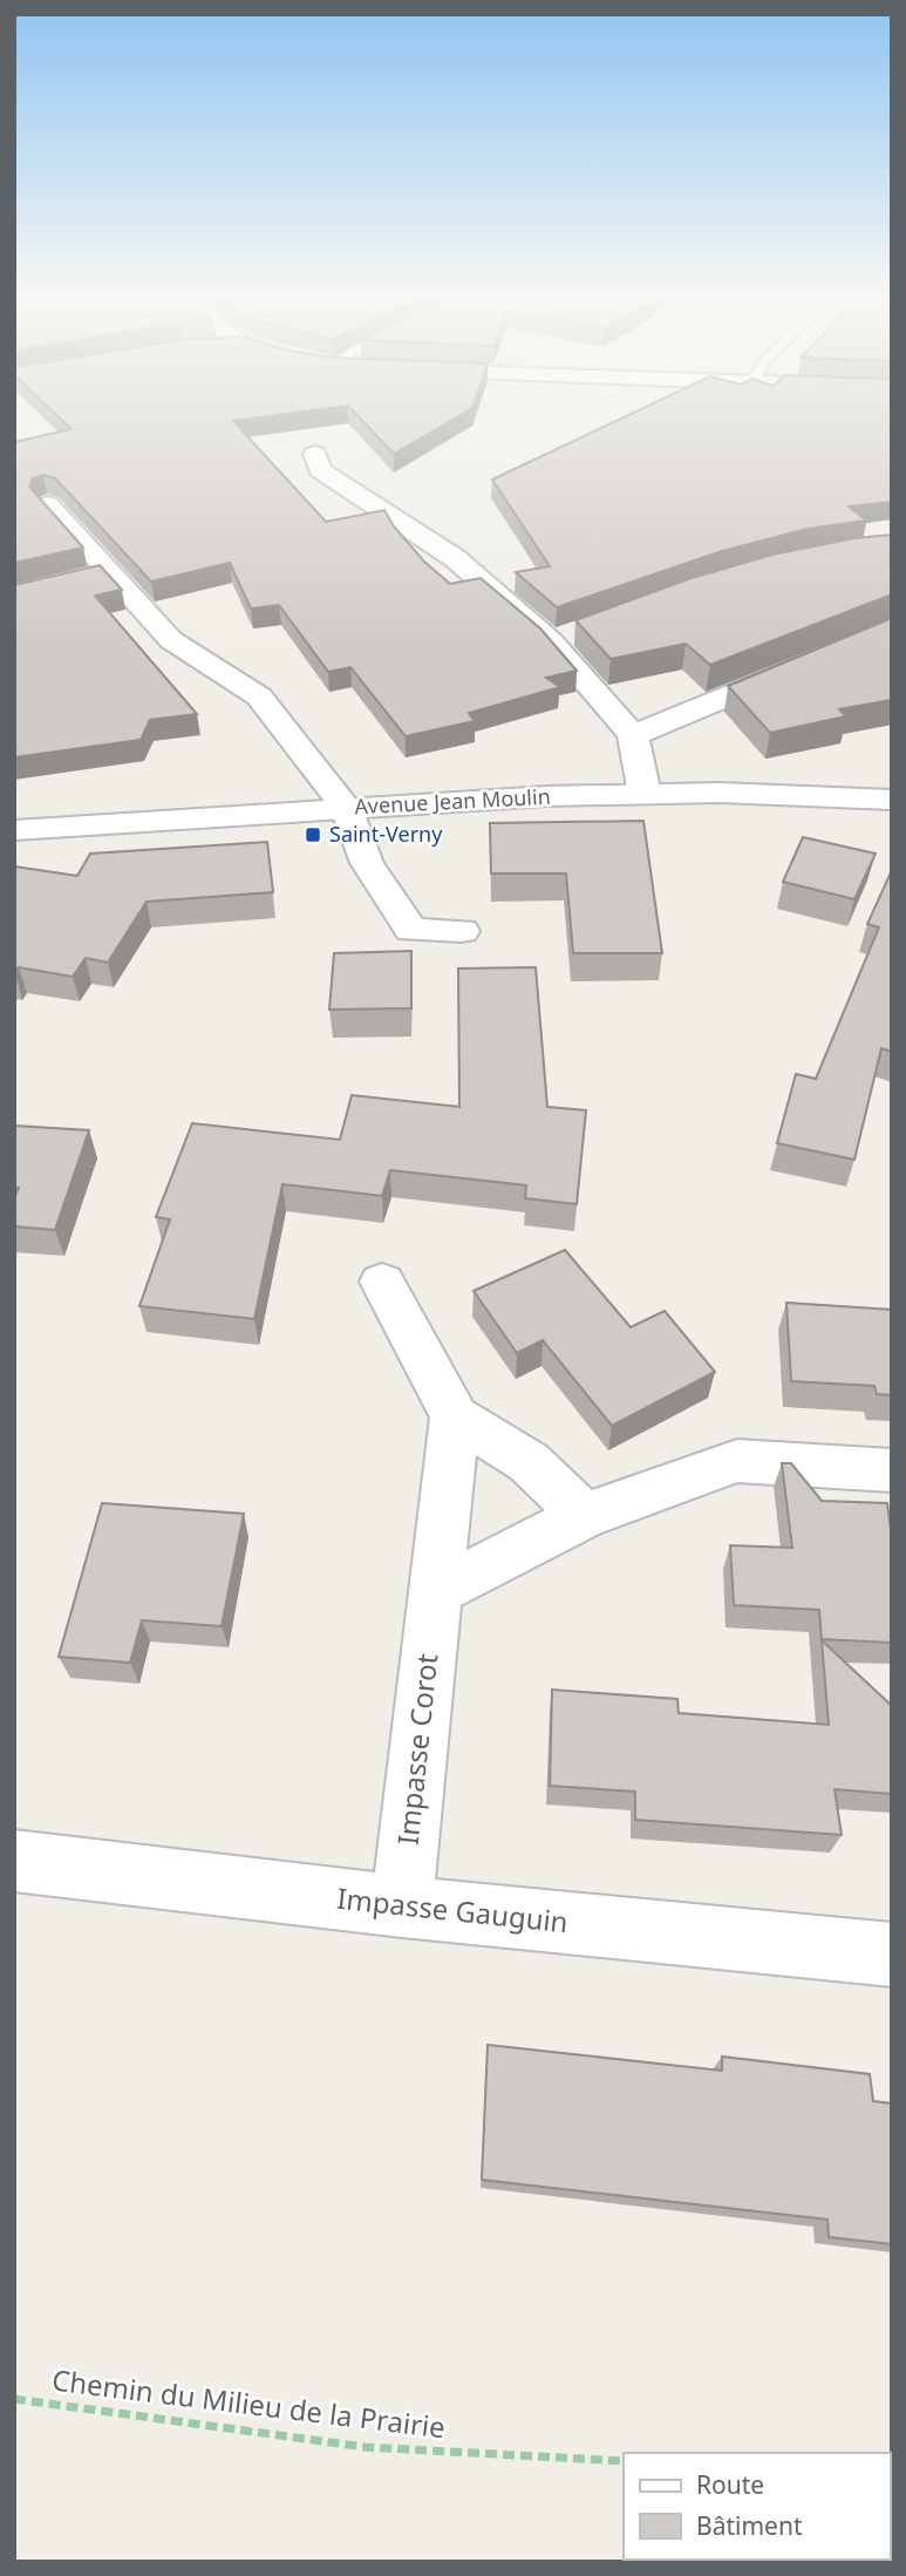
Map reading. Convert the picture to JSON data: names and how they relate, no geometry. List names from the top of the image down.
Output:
{
  "streets": {
    "street": ["Avenue Jean Moulin", "Impasse Corot", "Impasse Gauguin"],
    "path": ["Chemin du Milieu de la Prairie"]
  },
  "crossings": [
    ["Impasse Corot", "Impasse Gauguin"]
  ],
  "places": {
    "transit": ["Saint-Verny"]
  },
  "legend": ["Route", "Bâtiment"]
}
